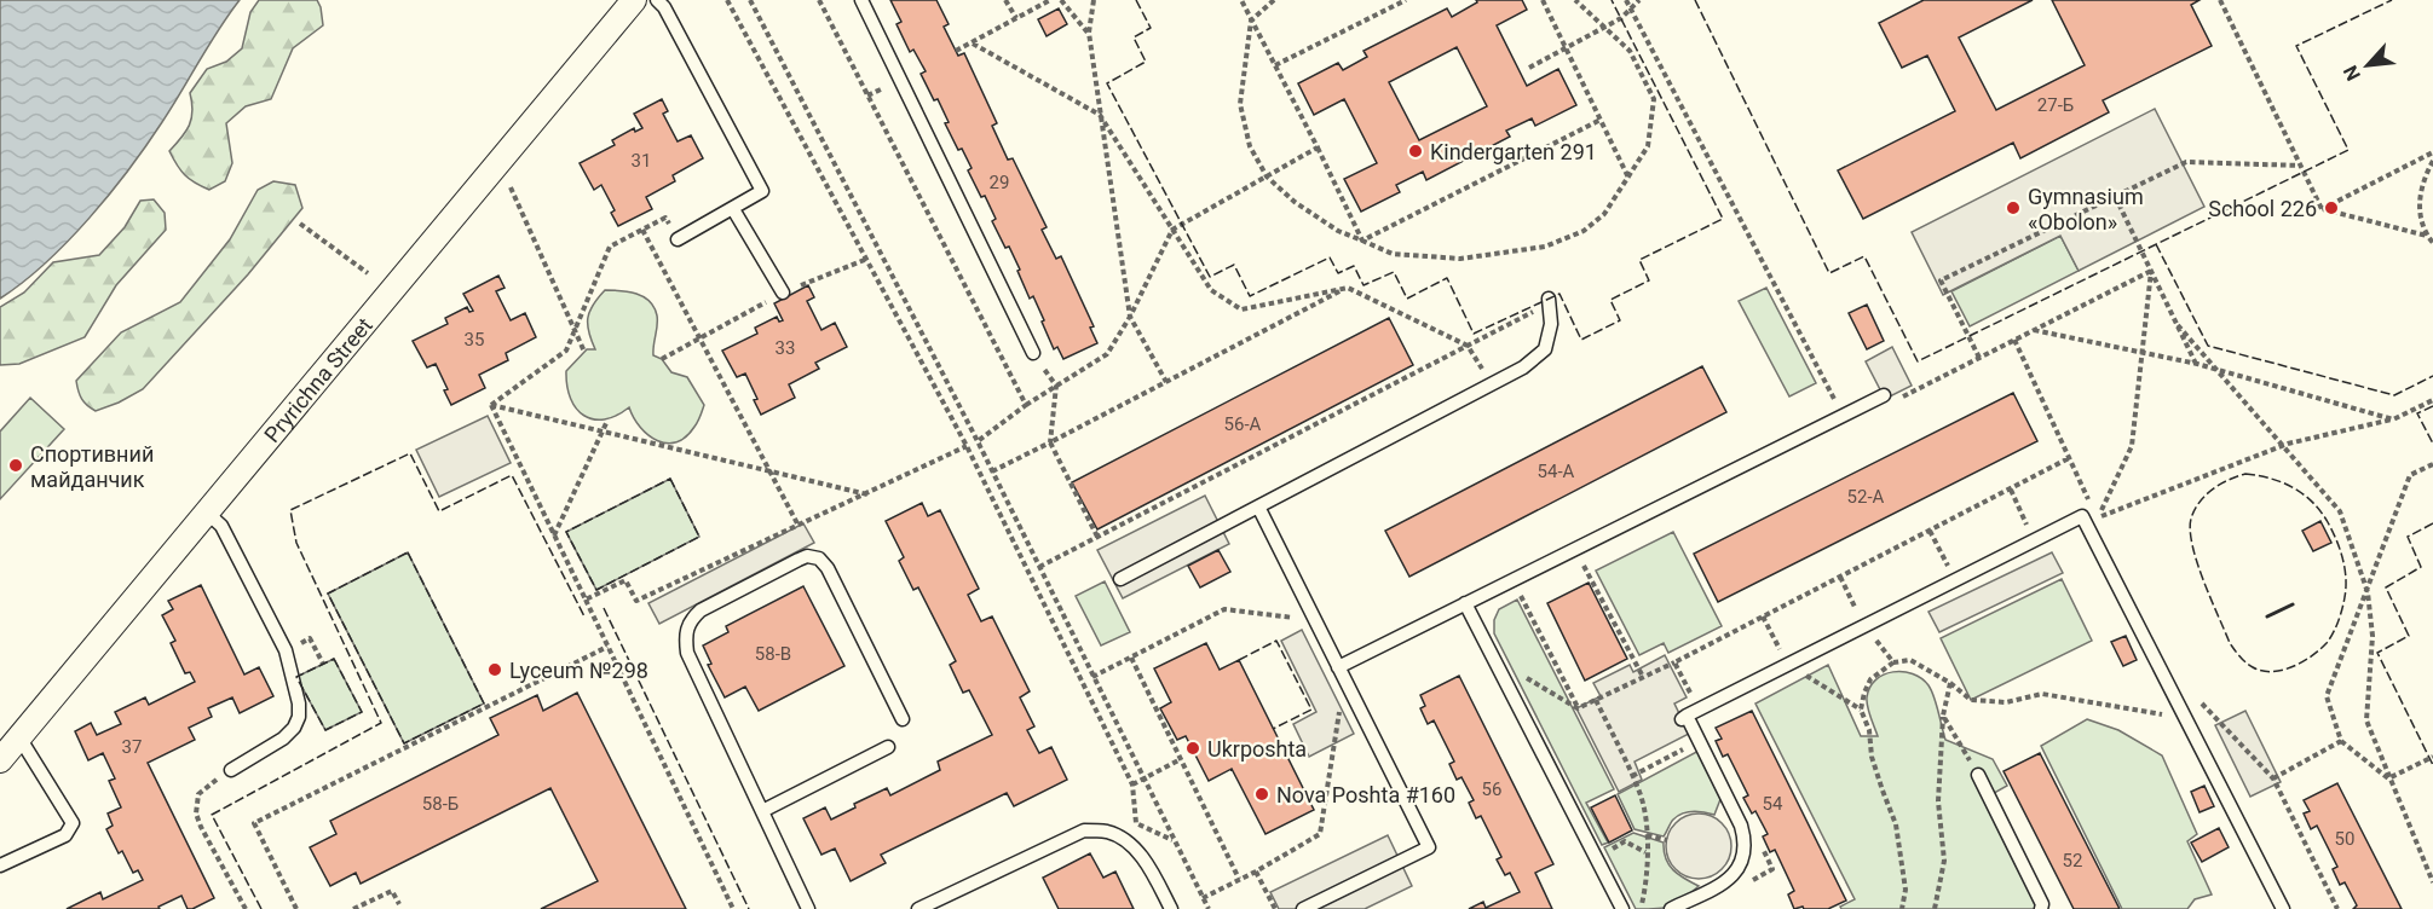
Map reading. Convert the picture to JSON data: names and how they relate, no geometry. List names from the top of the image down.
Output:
{
  "streets": {
    "street": ["Pryrichna Street"]
  },
  "places": [
    "Kindergarten 291",
    "Gymnasium «Obolon»",
    "School 226",
    "Спортивний майданчик",
    "Lyceum №298",
    "Ukrposhta",
    "Nova Poshta #160"
  ],
  "house_numbers": [
    "27-Б",
    "31",
    "29",
    "35",
    "33",
    "56-А",
    "54-А",
    "52-А",
    "58-В",
    "37",
    "56",
    "58-Б",
    "54",
    "50",
    "52"
  ],
  "north": "bottom left"
}
